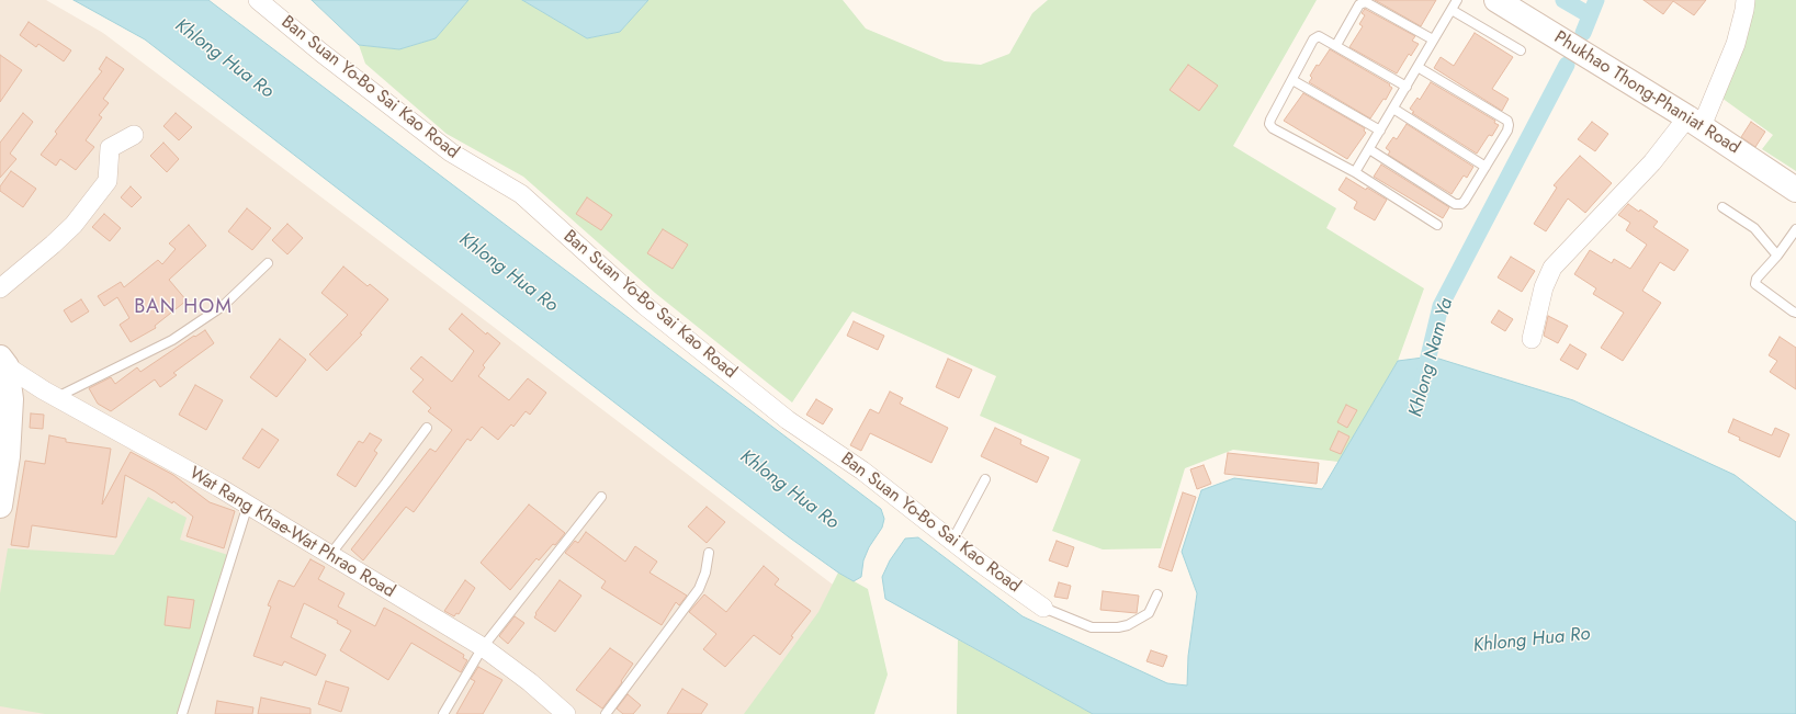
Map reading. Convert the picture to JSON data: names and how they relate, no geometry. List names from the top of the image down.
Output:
{
  "streets": {
    "main road": ["Phukhao Thong-Phaniat Road"],
    "street": ["Ban Suan Yo-Bo Sai Kao Road", "Wat Rang Khae-Wat Phrao Road"]
  },
  "districts": ["BAN HOM"],
  "water": ["Khlong Hua Ro", "Khlong Nam Ya"]
}
